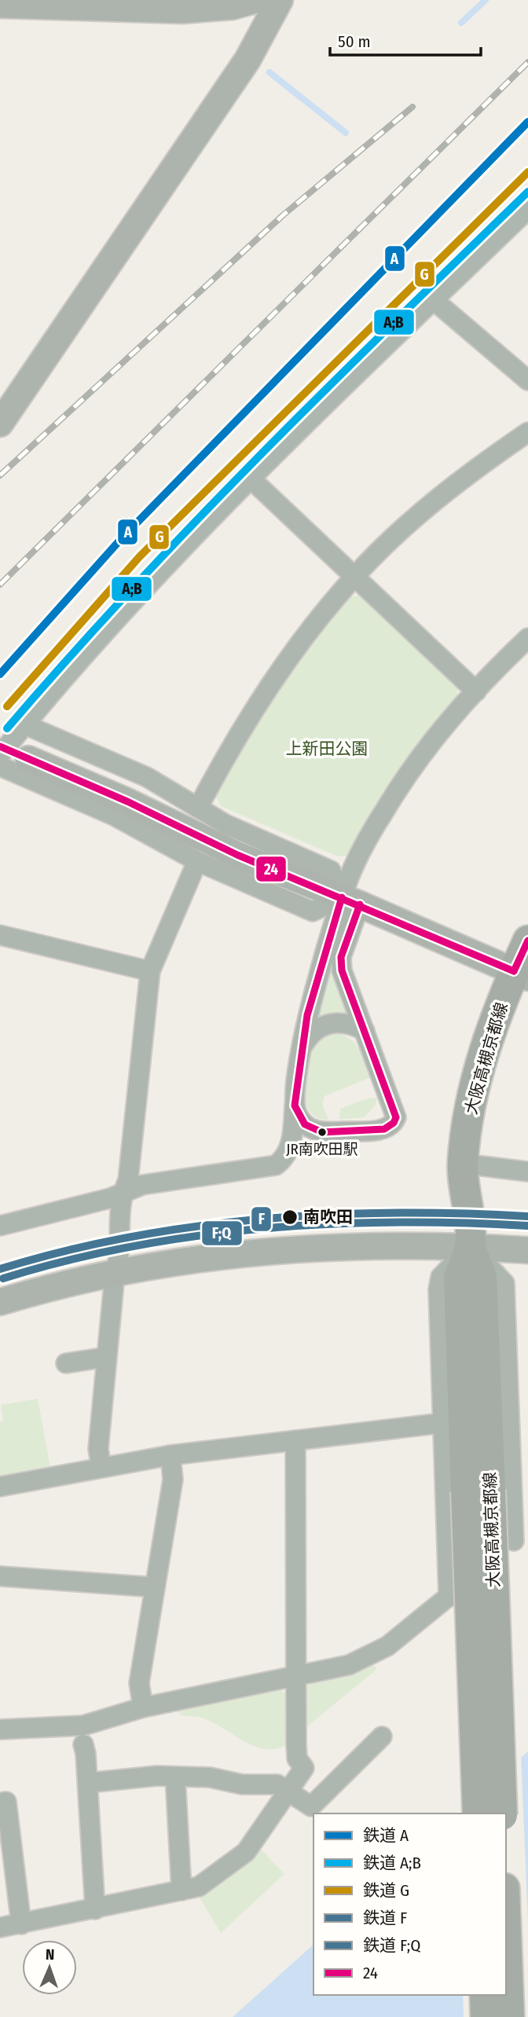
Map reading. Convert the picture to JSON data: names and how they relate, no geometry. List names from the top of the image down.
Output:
{
  "streets": {
    "main road": ["大阪高槻京都線"]
  },
  "parks": ["上新田公園"],
  "places": ["JR南吹田駅", "南吹田"],
  "lines": [
    "rail line A",
    "rail line G",
    "rail line A;B",
    "transit line 24",
    "rail line F",
    "rail line F;Q"
  ],
  "legend": [
    "鉄道 A",
    "鉄道 A;B",
    "鉄道 G",
    "鉄道 F",
    "鉄道 F;Q",
    "24"
  ],
  "scale_bar": "50 m",
  "north": "top"
}
